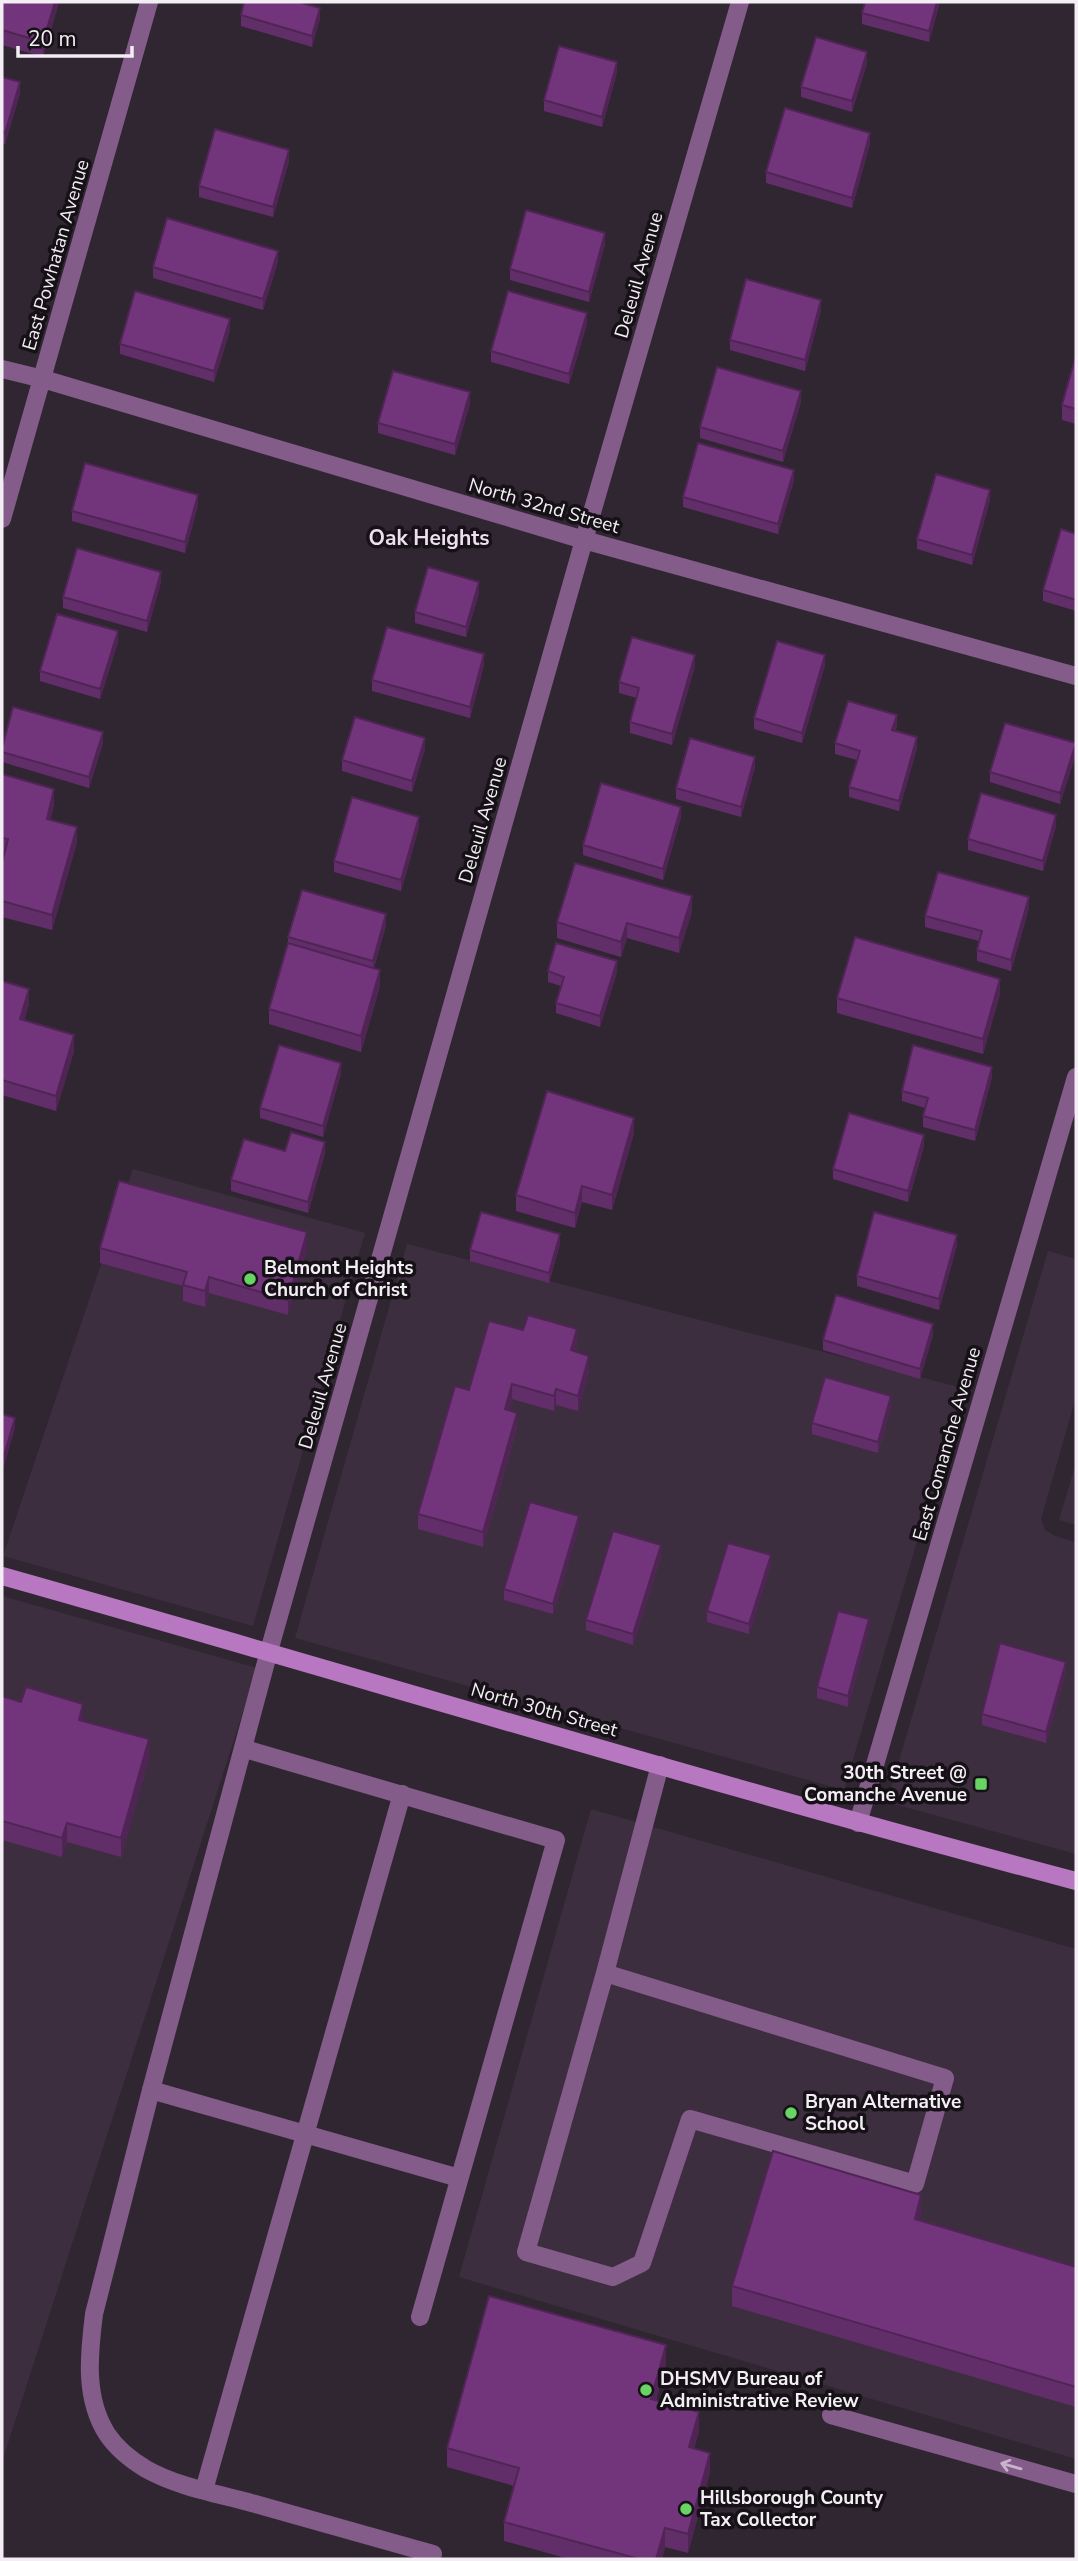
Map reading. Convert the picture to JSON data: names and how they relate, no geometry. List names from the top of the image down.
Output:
{
  "streets": {
    "street": [
      "East Powhatan Avenue",
      "Deleuil Avenue",
      "North 32nd Street",
      "East Comanche Avenue",
      "North 30th Street"
    ]
  },
  "crossings": [
    ["East Powhatan Avenue", "North 32nd Street"],
    ["Deleuil Avenue", "North 32nd Street"],
    ["Deleuil Avenue", "North 30th Street"],
    ["East Comanche Avenue", "North 30th Street"]
  ],
  "districts": ["Oak Heights"],
  "places": {
    "other": [
      "Belmont Heights Church of Christ",
      "Bryan Alternative School",
      "DHSMV Bureau of Administrative Review",
      "Hillsborough County Tax Collector"
    ],
    "transit": ["30th Street @ Comanche Avenue"]
  },
  "scale_bar": "20 m"
}
